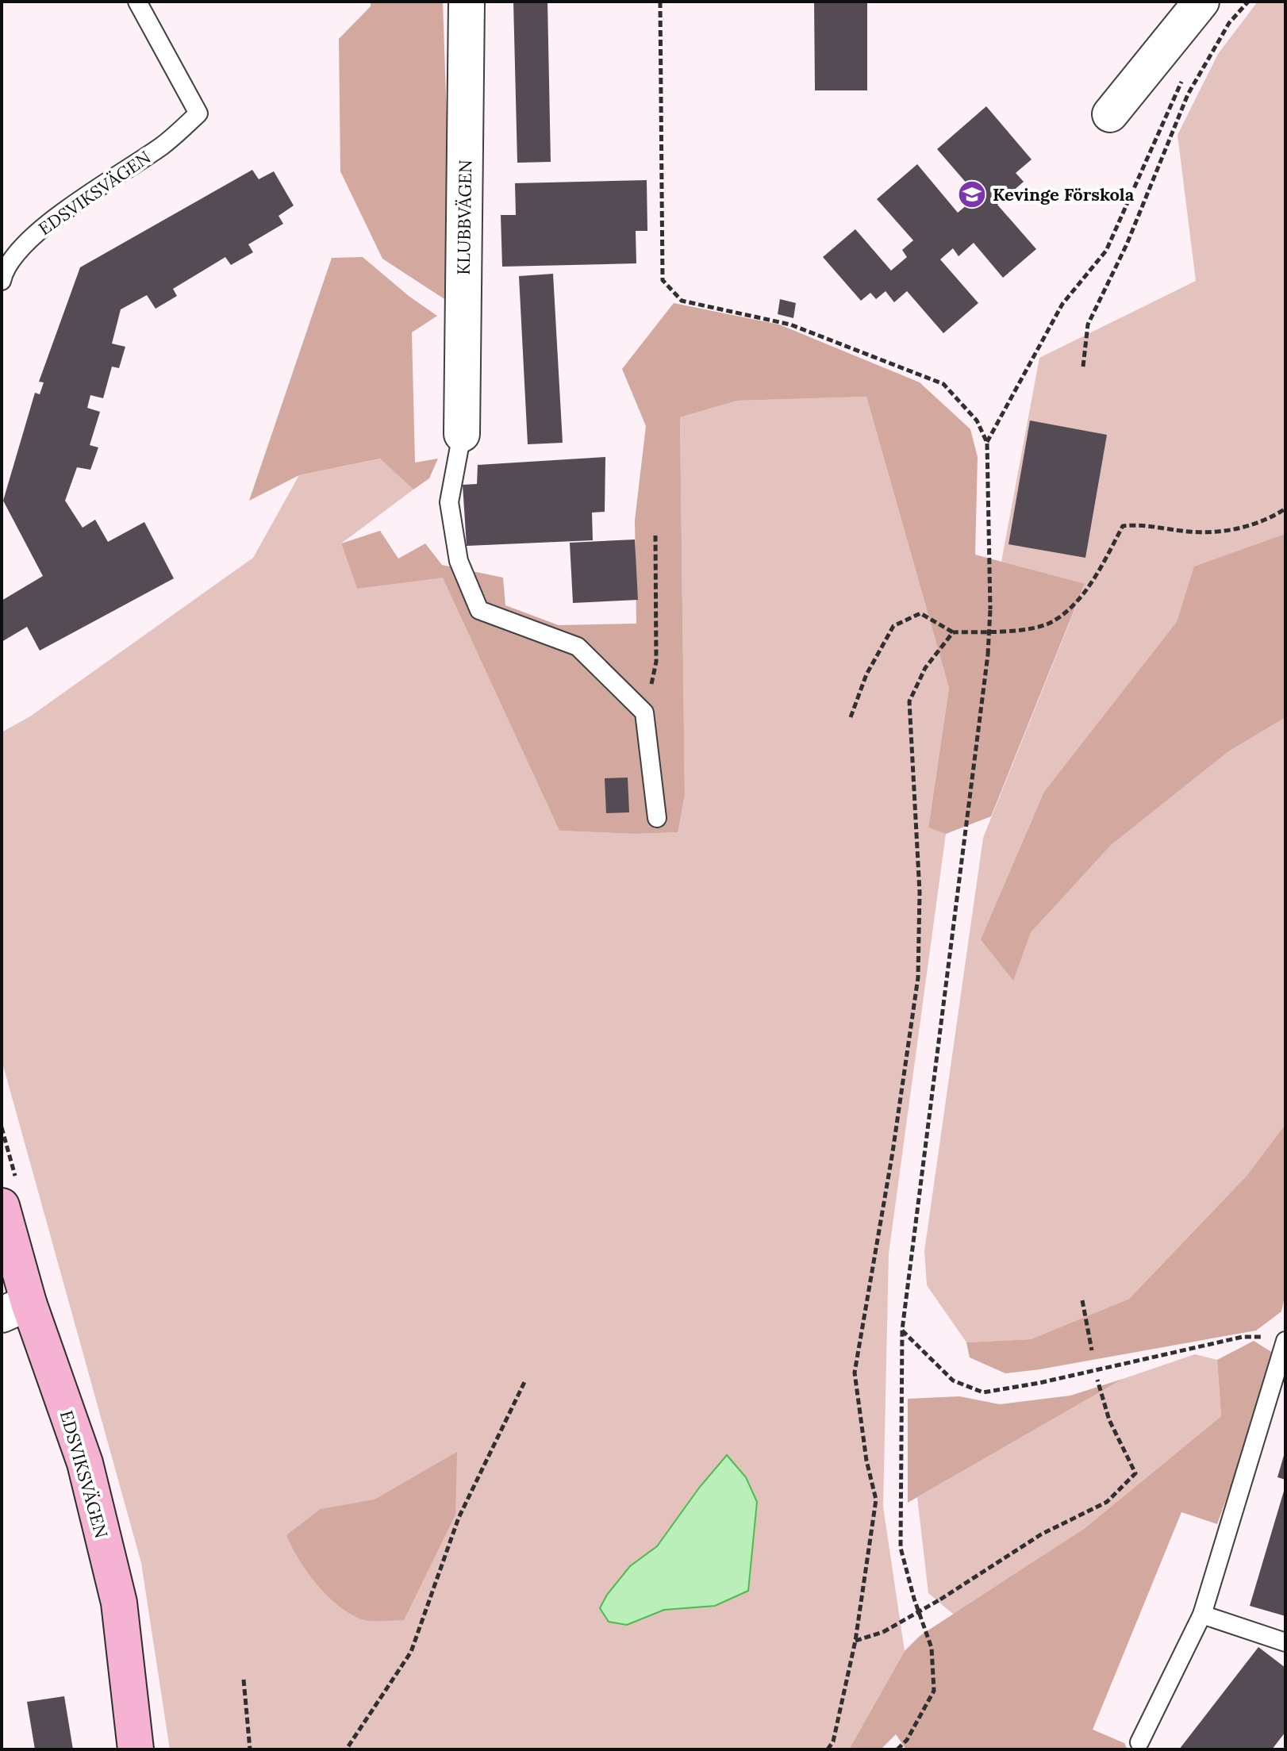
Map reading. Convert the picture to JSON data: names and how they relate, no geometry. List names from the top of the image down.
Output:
{
  "streets": {
    "street": ["EDSVIKSVÄGEN", "KLUBBVÄGEN"]
  },
  "places": {
    "school or university": ["Kevinge Förskola"]
  }
}
